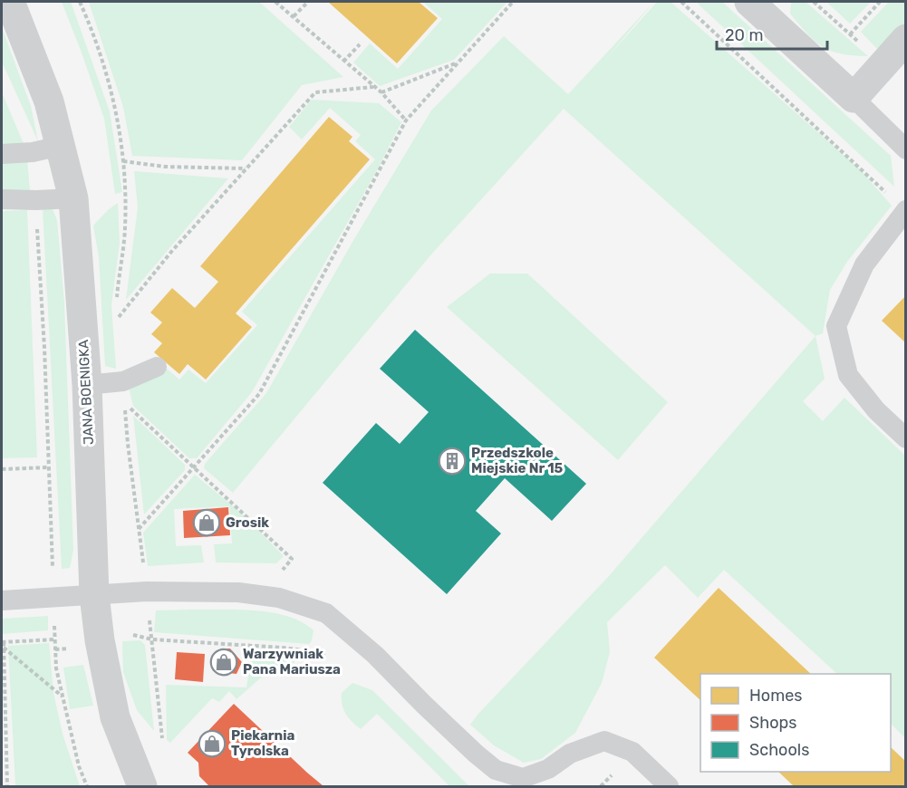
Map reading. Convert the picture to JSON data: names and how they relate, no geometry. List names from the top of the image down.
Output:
{
  "streets": {
    "street": ["JANA BOENIGKA"]
  },
  "places": {
    "building": ["Przedszkole Miejskie Nr 15"],
    "shop": ["Grosik", "Warzywniak Pana Mariusza", "Piekarnia Tyrolska"]
  },
  "legend": ["Homes", "Shops", "Schools"],
  "scale_bar": "20 m"
}
